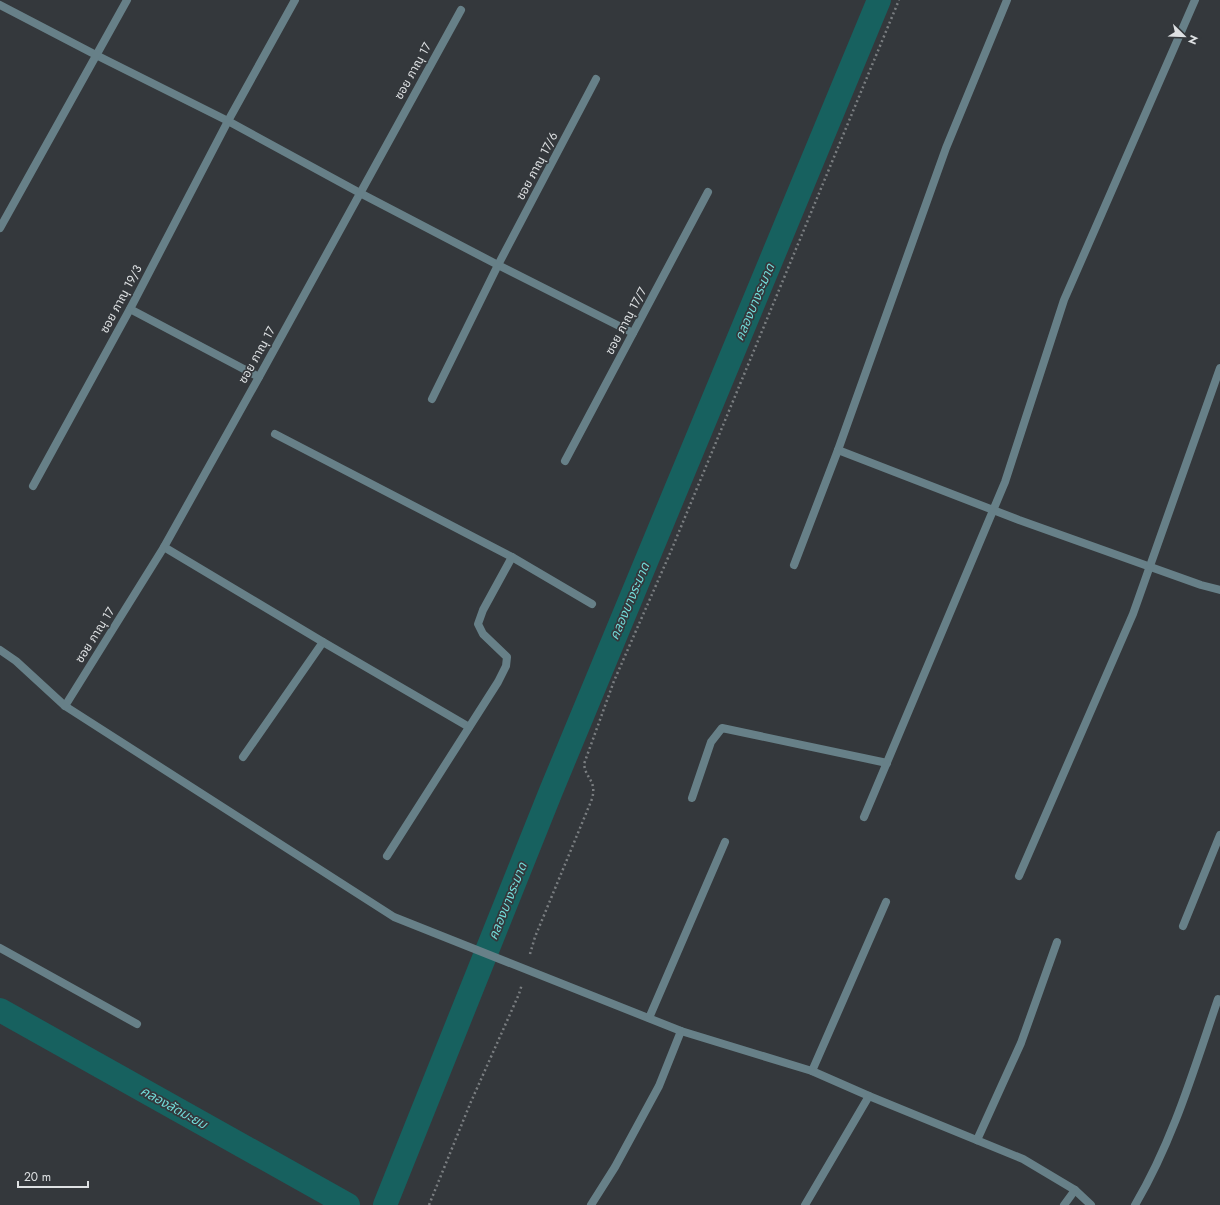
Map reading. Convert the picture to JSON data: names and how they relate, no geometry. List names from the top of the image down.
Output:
{
  "streets": {
    "street": [
      "ซอย ภาณุ 17",
      "ซอย ภาณุ 17/6",
      "ซอย ภาณุ 19/3",
      "ซอย ภาณุ 17/7"
    ]
  },
  "water": ["คลองบางระมาด", "คลองลัดมะยม"],
  "scale_bar": "20 m",
  "north": "bottom right"
}
